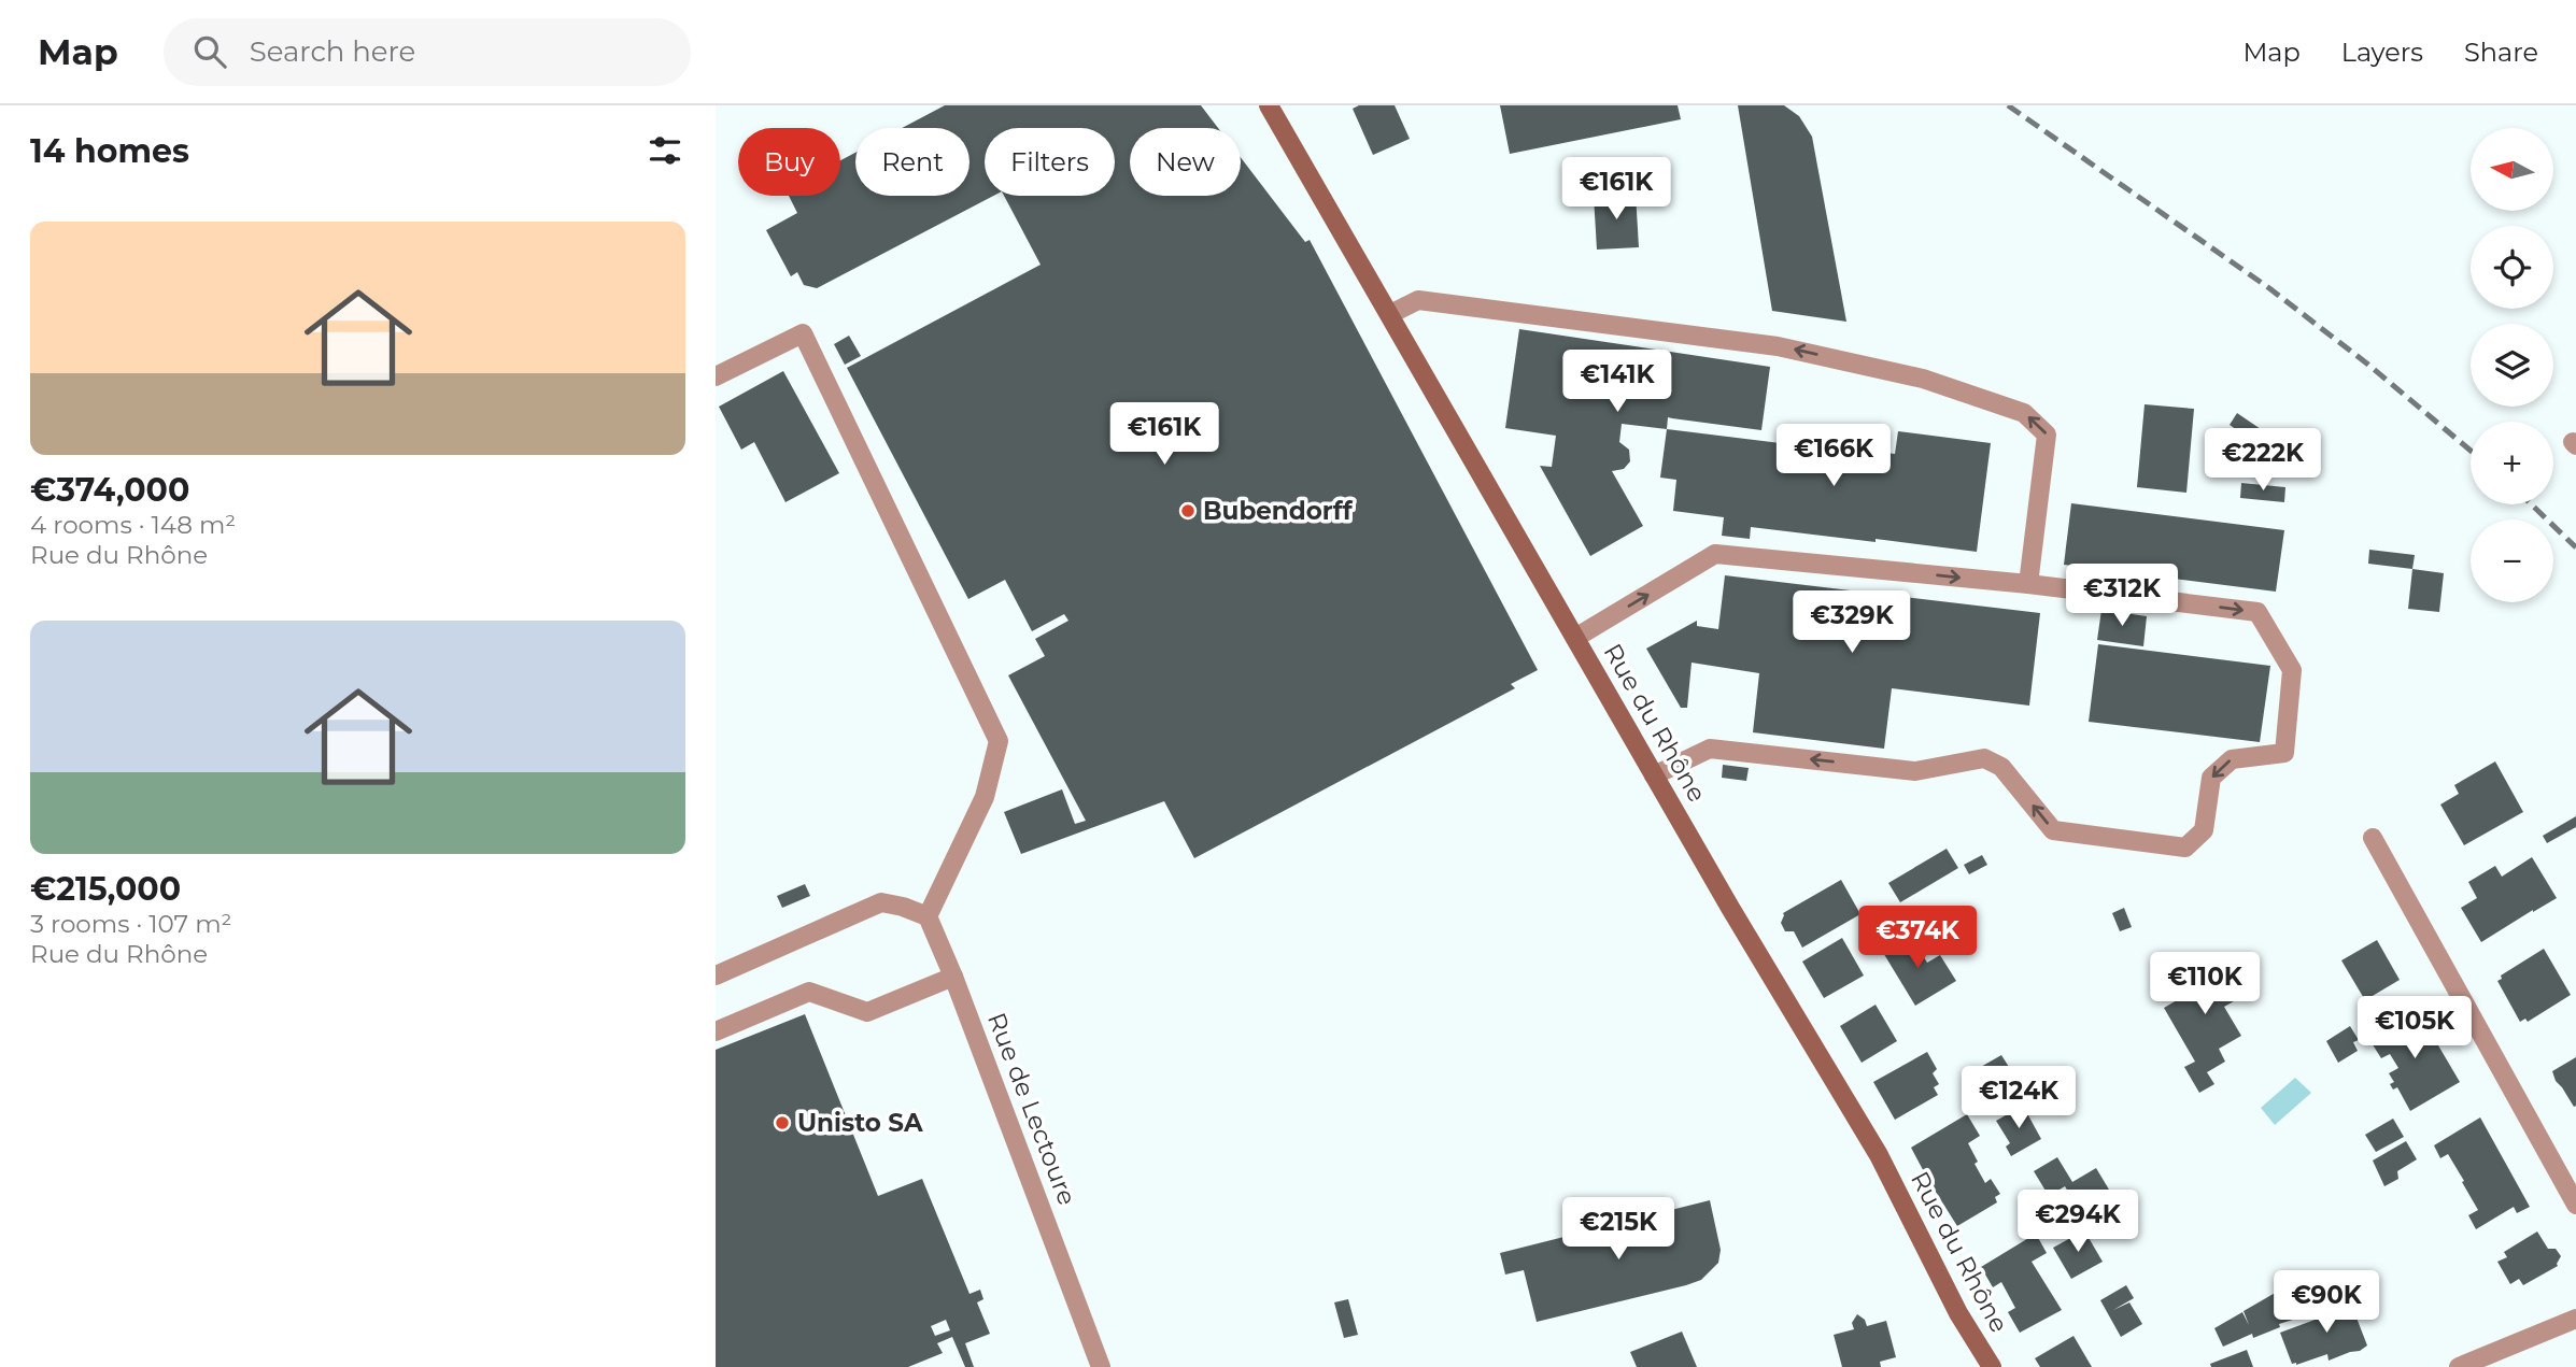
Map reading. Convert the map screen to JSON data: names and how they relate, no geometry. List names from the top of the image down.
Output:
{
  "streets": {
    "street": ["Rue du Rhône", "Rue de Lectoure"]
  },
  "places": ["Bubendorff", "Unisto SA"],
  "north": "left",
  "page": {
    "header": "Map",
    "search": "Search here",
    "nav": ["Map", "Layers", "Share"],
    "heading": "14 homes",
    "map_buttons": ["+", "−"],
    "chip": [
      "Buy",
      "Rent",
      "Filters",
      "New"
    ],
    "price": [
      "€161K",
      "€141K",
      "€161K",
      "€166K",
      "€222K",
      "€312K",
      "€329K",
      "€374K",
      "€110K",
      "€105K",
      "€124K",
      "€294K",
      "€215K",
      "€90K"
    ],
    "list": [
      {
        "name": "€374,000",
        "note": "4 rooms · 148 m² · Rue du Rhône"
      },
      {
        "name": "€215,000",
        "note": "3 rooms · 107 m² · Rue du Rhône"
      }
    ]
  }
}
